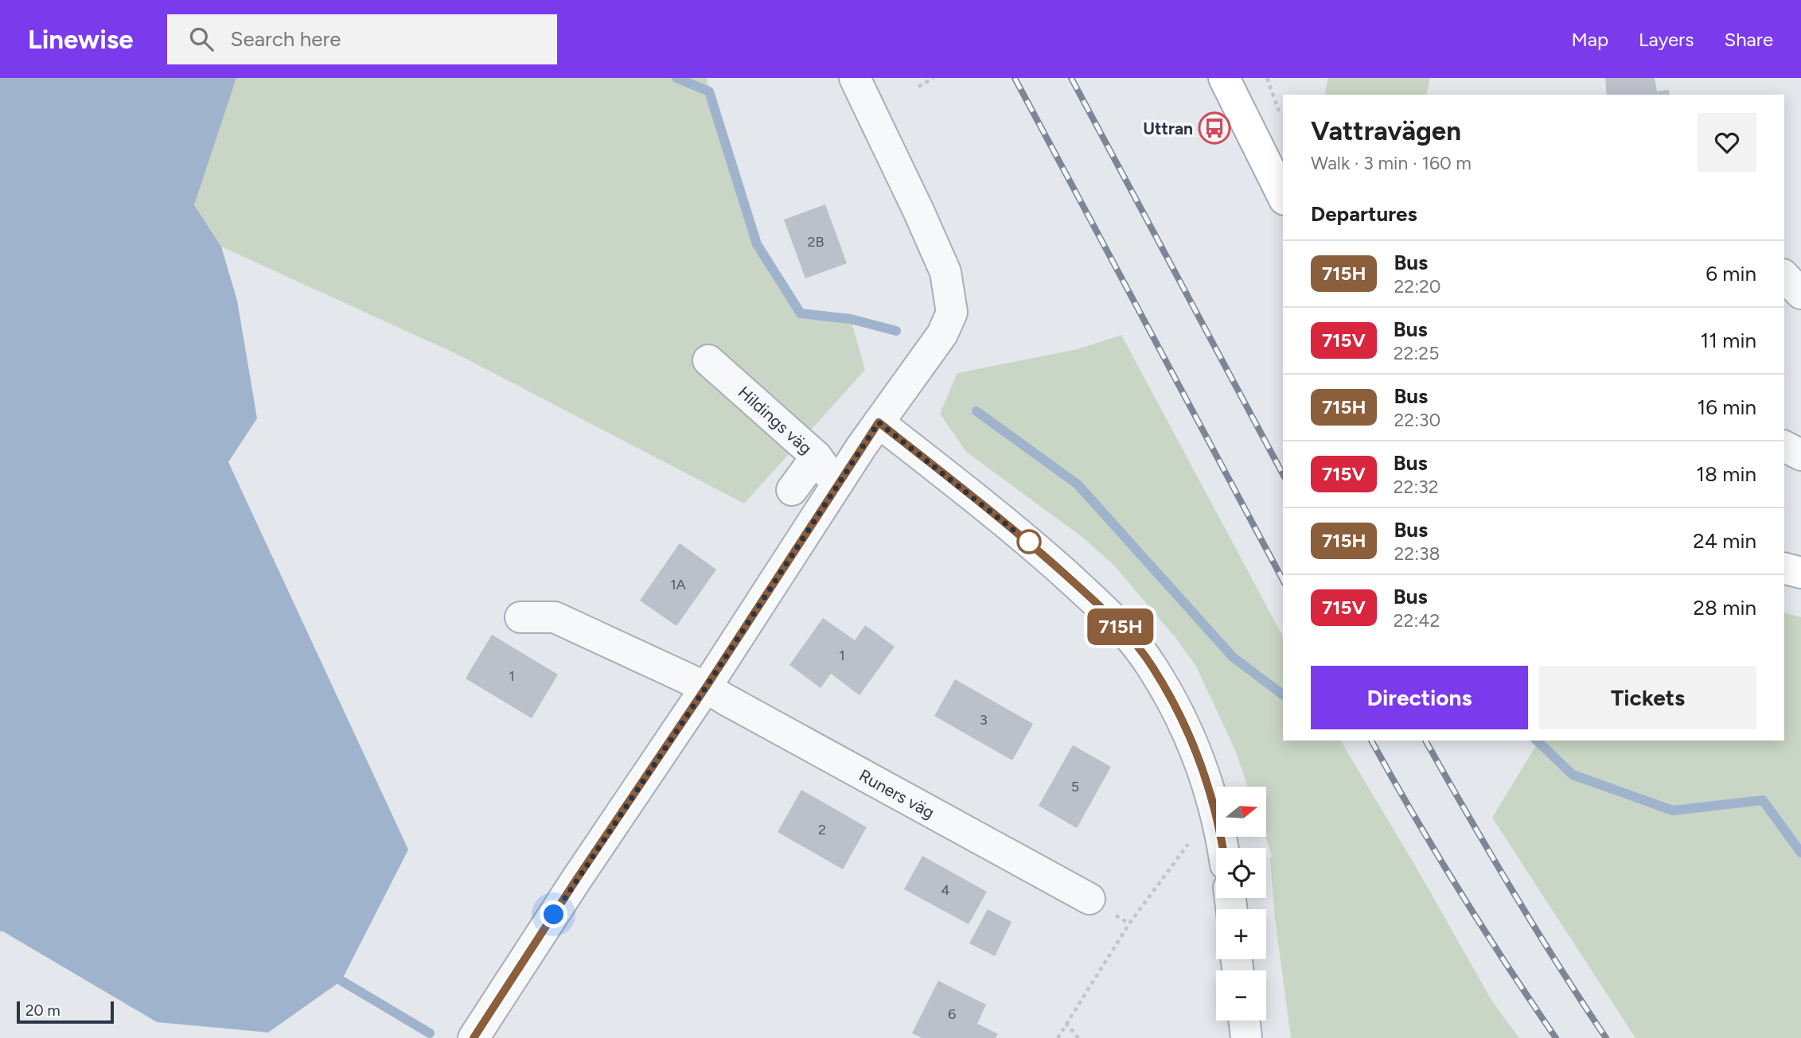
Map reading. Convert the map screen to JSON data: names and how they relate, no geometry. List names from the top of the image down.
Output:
{
  "streets": {
    "street": ["Hildings väg", "Runers väg"]
  },
  "places": {
    "bus stop": ["Uttran"]
  },
  "lines": ["bus line 715H"],
  "house_numbers": [
    "2B",
    "1A",
    "1",
    "1",
    "3",
    "5",
    "2",
    "4",
    "6"
  ],
  "scale_bar": "20 m",
  "north": "right",
  "page": {
    "header": "Linewise",
    "search": "Search here",
    "nav": ["Map", "Layers", "Share"],
    "on_map": "715H",
    "heading": [
      ["Vattravägen", "Walk · 3 min · 160 m"],
      "Departures"
    ],
    "list": [
      {
        "mark": "715H",
        "name": "Bus",
        "note": "22:20",
        "value": "6 min"
      },
      {
        "mark": "715V",
        "name": "Bus",
        "note": "22:25",
        "value": "11 min"
      },
      {
        "mark": "715H",
        "name": "Bus",
        "note": "22:30",
        "value": "16 min"
      },
      {
        "mark": "715V",
        "name": "Bus",
        "note": "22:32",
        "value": "18 min"
      },
      {
        "mark": "715H",
        "name": "Bus",
        "note": "22:38",
        "value": "24 min"
      },
      {
        "mark": "715V",
        "name": "Bus",
        "note": "22:42",
        "value": "28 min"
      }
    ],
    "buttons": ["Directions", "Tickets"],
    "map_buttons": ["+", "−"],
    "scale": "20 m"
  }
}
